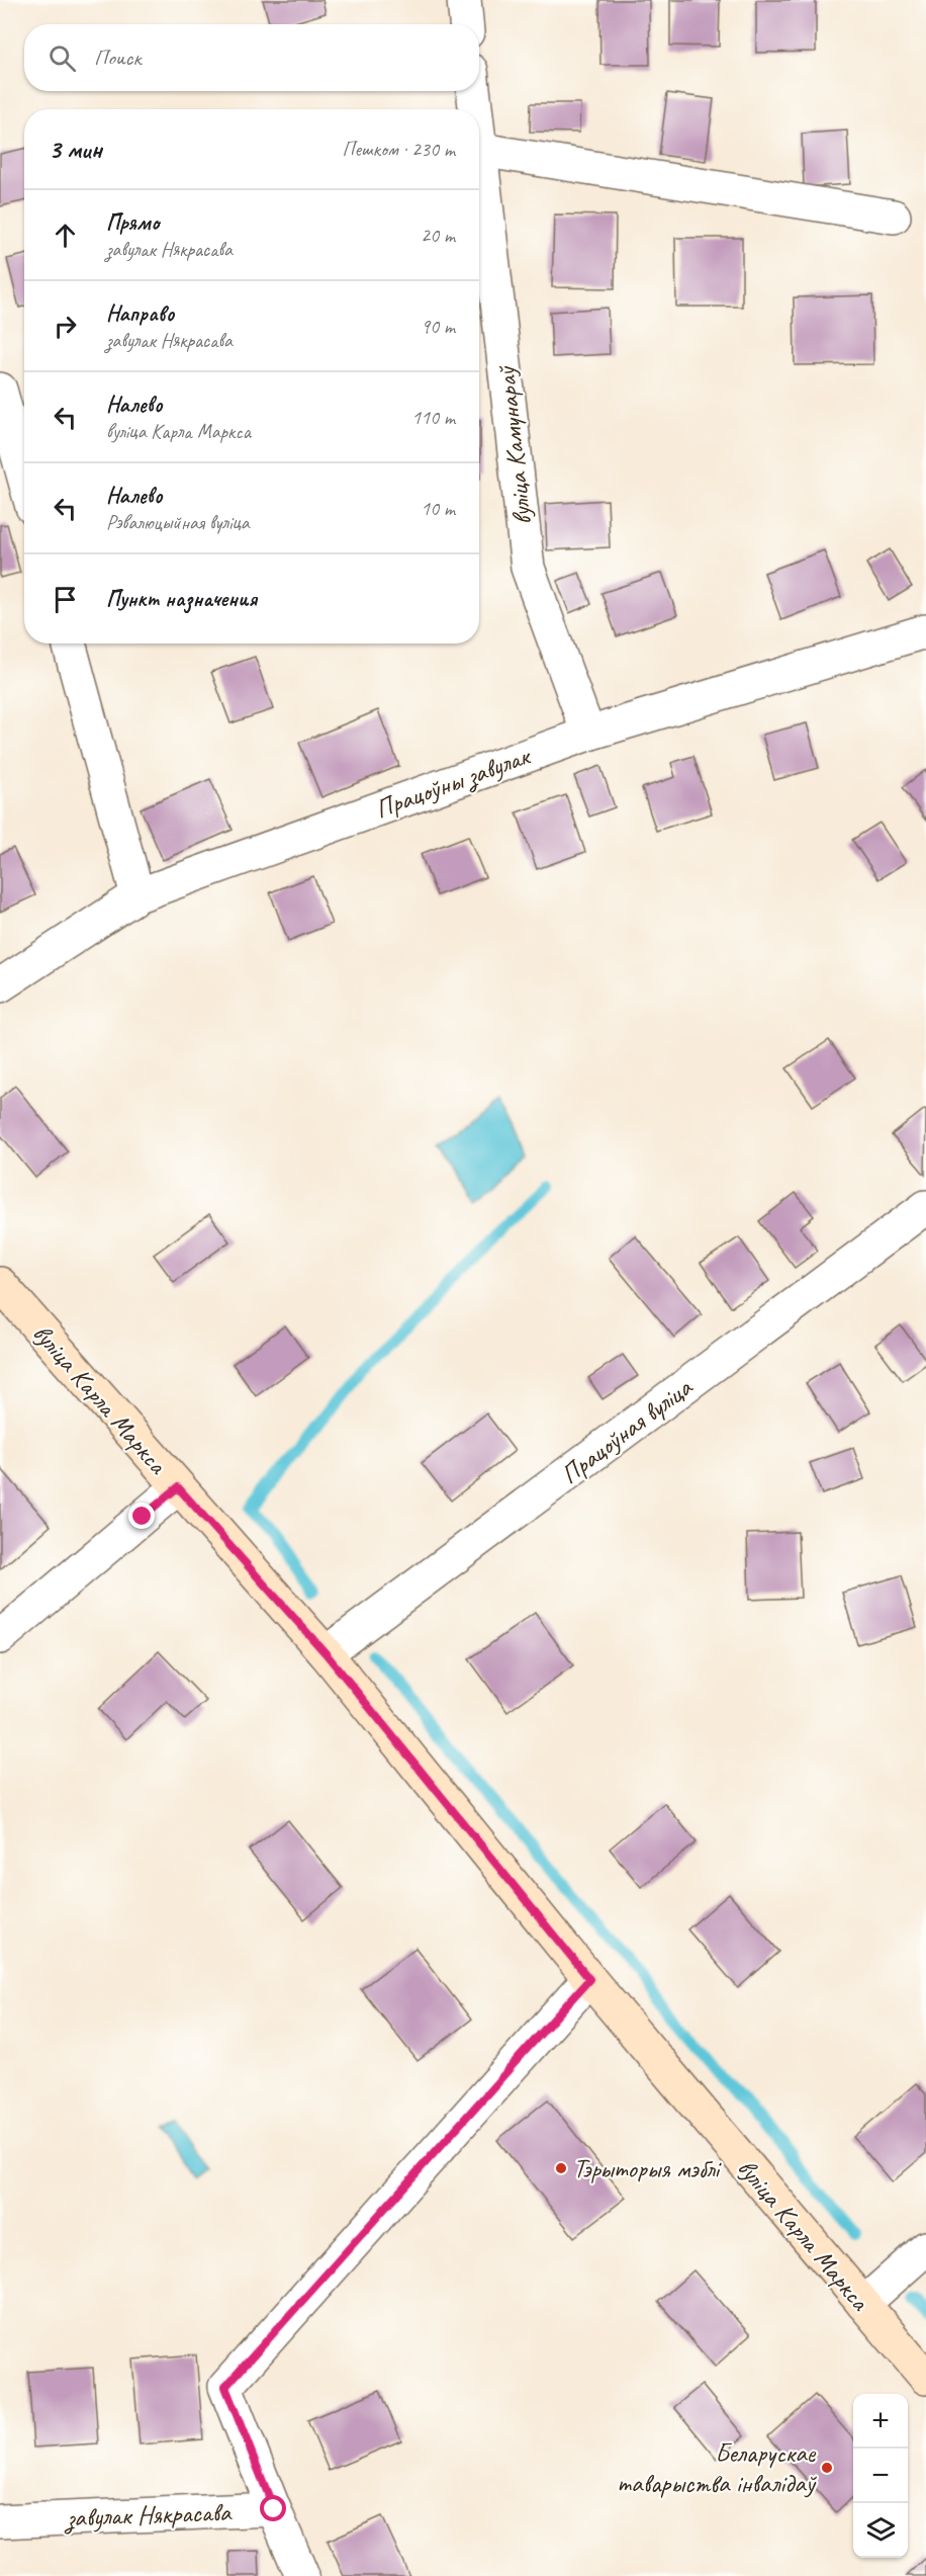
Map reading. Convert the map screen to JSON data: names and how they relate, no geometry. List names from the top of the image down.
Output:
{
  "streets": {
    "main road": ["вуліца Карла Маркса"],
    "street": [
      "вуліца Камунараў",
      "Працоўны завулак",
      "Працоўная вуліца",
      "завулак Някрасава"
    ]
  },
  "crossings": [
    ["вуліца Камунараў", "Працоўны завулак"],
    ["вуліца Карла Маркса", "Працоўная вуліца"],
    ["вуліца Карла Маркса", "завулак Някрасава"]
  ],
  "places": ["Тэрыторыя мэблі", "Беларускае таварыства інвалідаў"],
  "page": {
    "search": "Поиск",
    "heading": ["3 мин", "Пешком · 230 m"],
    "list": [
      ["Прямо", "завулак Някрасава", "20 m"],
      ["Направо", "завулак Някрасава", "90 m"],
      ["Налево", "вуліца Карла Маркса", "110 m"],
      ["Налево", "Рэвалюцыйная вуліца", "10 m"],
      "Пункт назначения"
    ],
    "map_buttons": ["+", "−"]
  }
}
